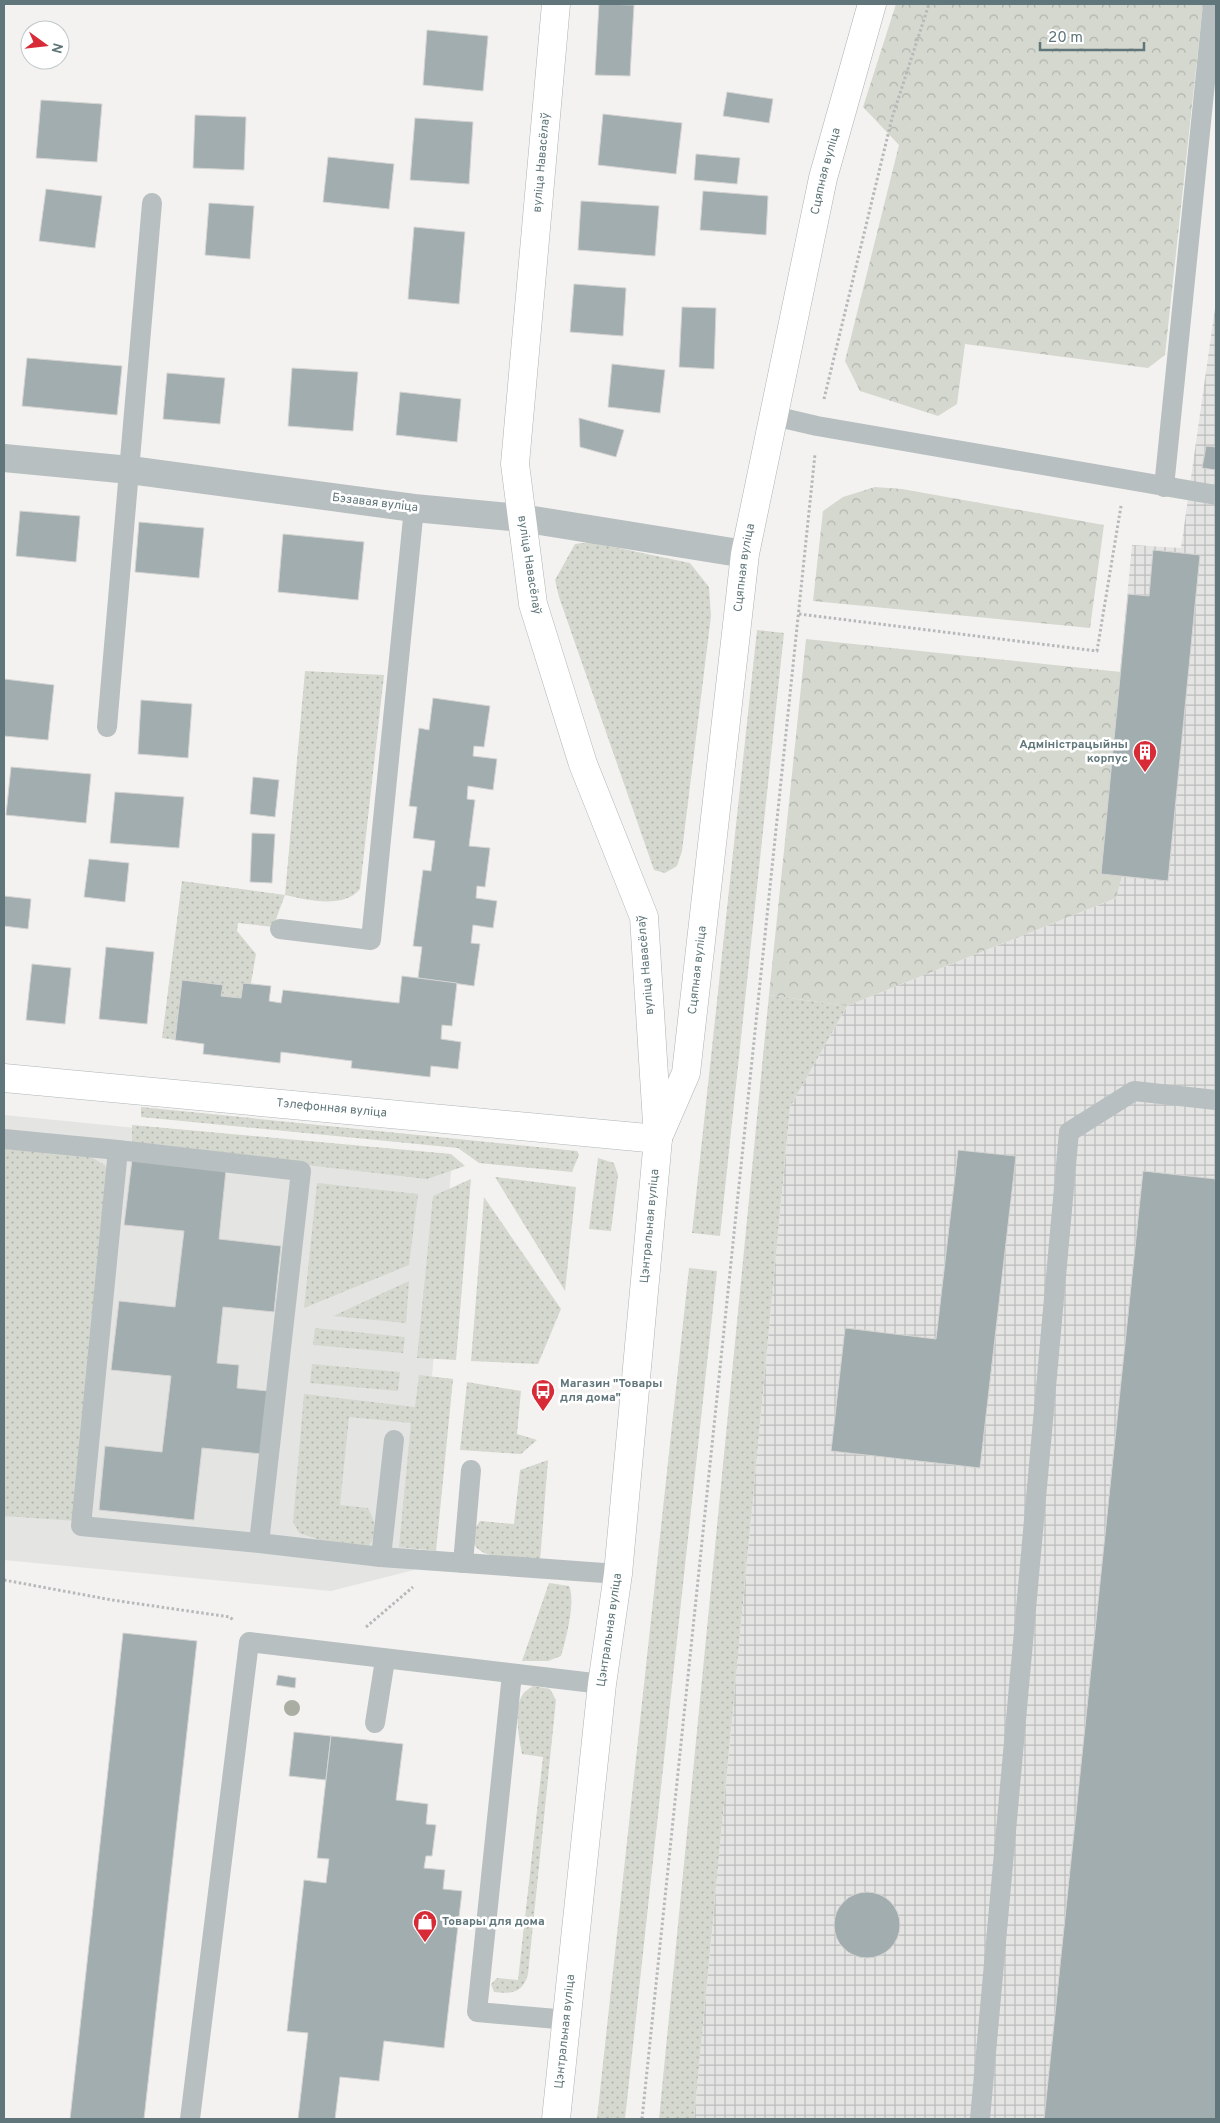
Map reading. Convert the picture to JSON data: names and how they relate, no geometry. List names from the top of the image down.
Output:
{
  "streets": {
    "main road": [
      "вуліца Навасёлаў",
      "Сцяпная вуліца",
      "Тэлефонная вуліца",
      "Цэнтральная вуліца"
    ],
    "street": ["Бэзавая вуліца"]
  },
  "crossings": [
    ["вуліца Навасёлаў", "Сцяпная вуліца"],
    ["вуліца Навасёлаў", "Бэзавая вуліца"],
    ["вуліца Навасёлаў", "Тэлефонная вуліца"],
    ["вуліца Навасёлаў", "Цэнтральная вуліца"],
    ["Сцяпная вуліца", "Бэзавая вуліца"],
    ["Сцяпная вуліца", "Тэлефонная вуліца"],
    ["Сцяпная вуліца", "Цэнтральная вуліца"],
    ["Тэлефонная вуліца", "Цэнтральная вуліца"]
  ],
  "places": {
    "building": ["Адміністрацыйны корпус"],
    "bus stop": ["Магазин \"Товары для дома\""],
    "shop": ["Товары для дома"]
  },
  "scale_bar": "20 m",
  "north": "right"
}
